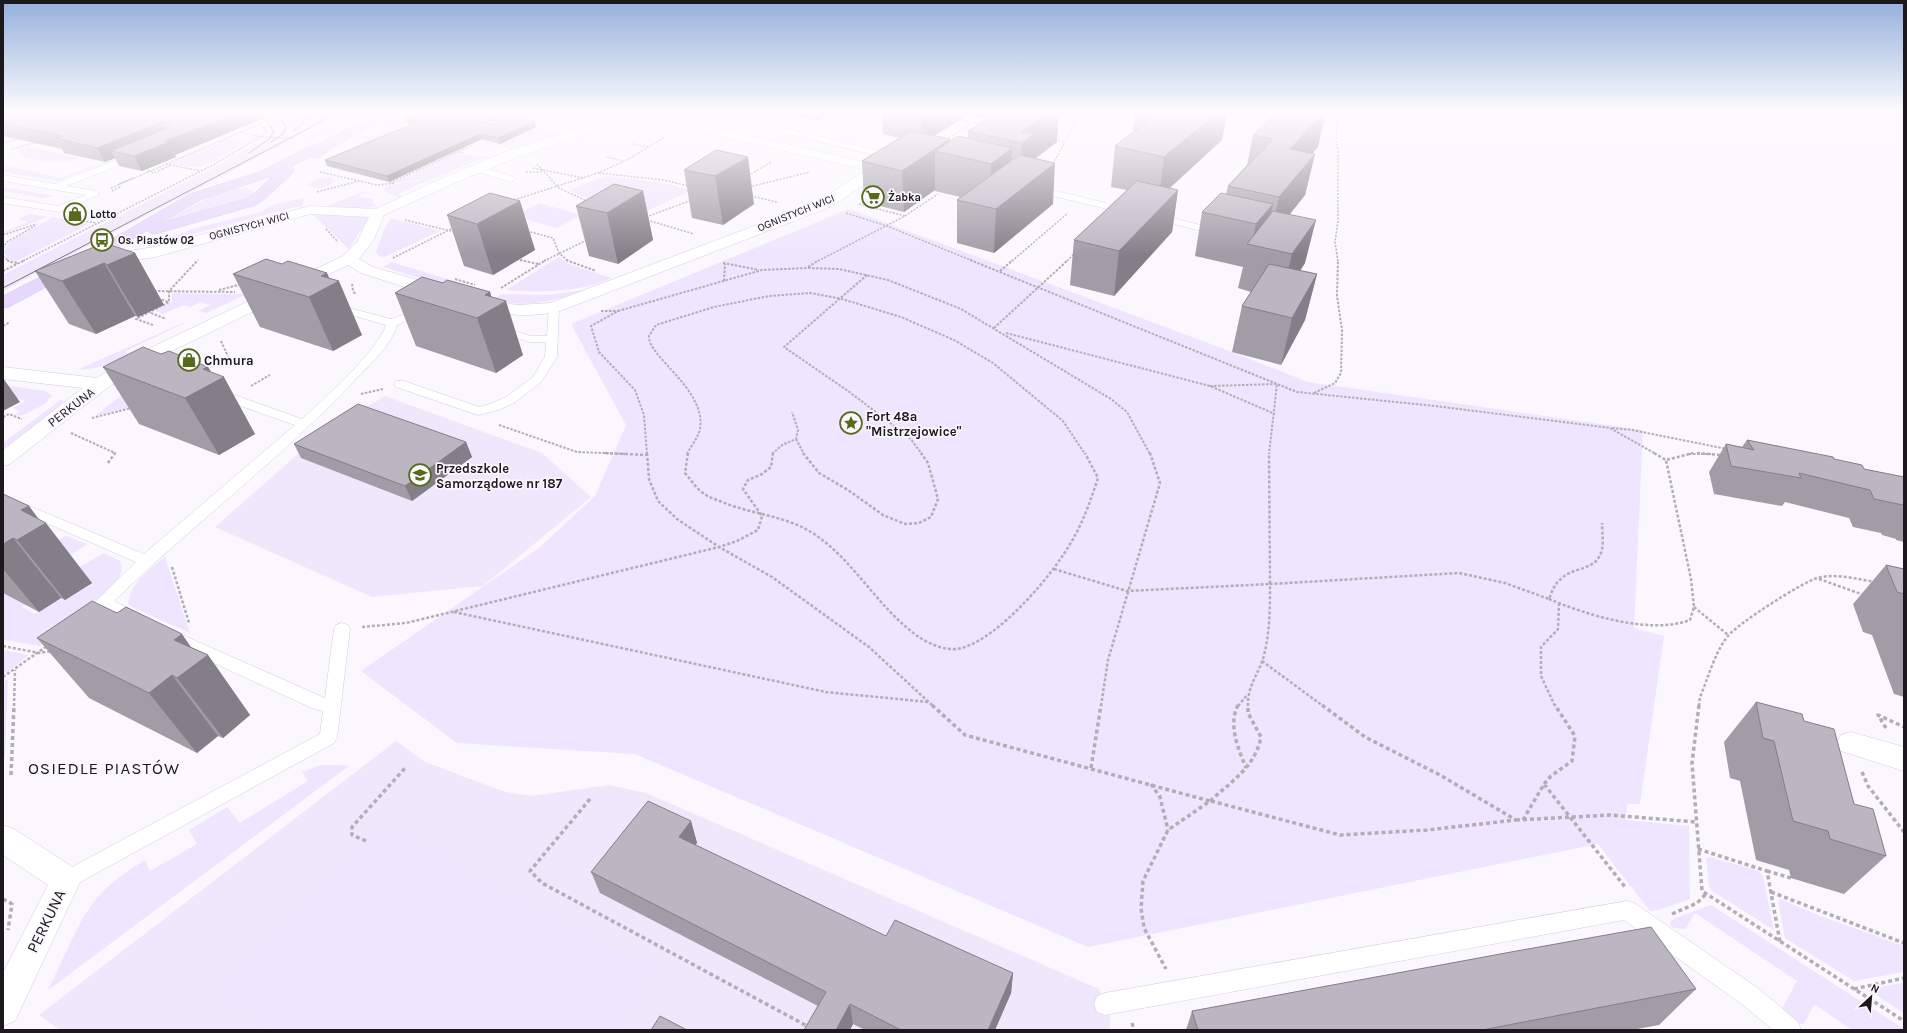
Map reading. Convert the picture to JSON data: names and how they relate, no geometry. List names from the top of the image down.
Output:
{
  "streets": {
    "street": ["OGNISTYCH WICI", "PERKUNA"]
  },
  "districts": ["OSIEDLE PIASTÓW"],
  "places": {
    "supermarket": ["Żabka"],
    "shop": ["Lotto", "Chmura"],
    "bus stop": ["Os. Piastów 02"],
    "place": ["Fort 48a \"Mistrzejowice\""],
    "school or university": ["Przedszkole Samorządowe nr 187"]
  },
  "north": "top right"
}
